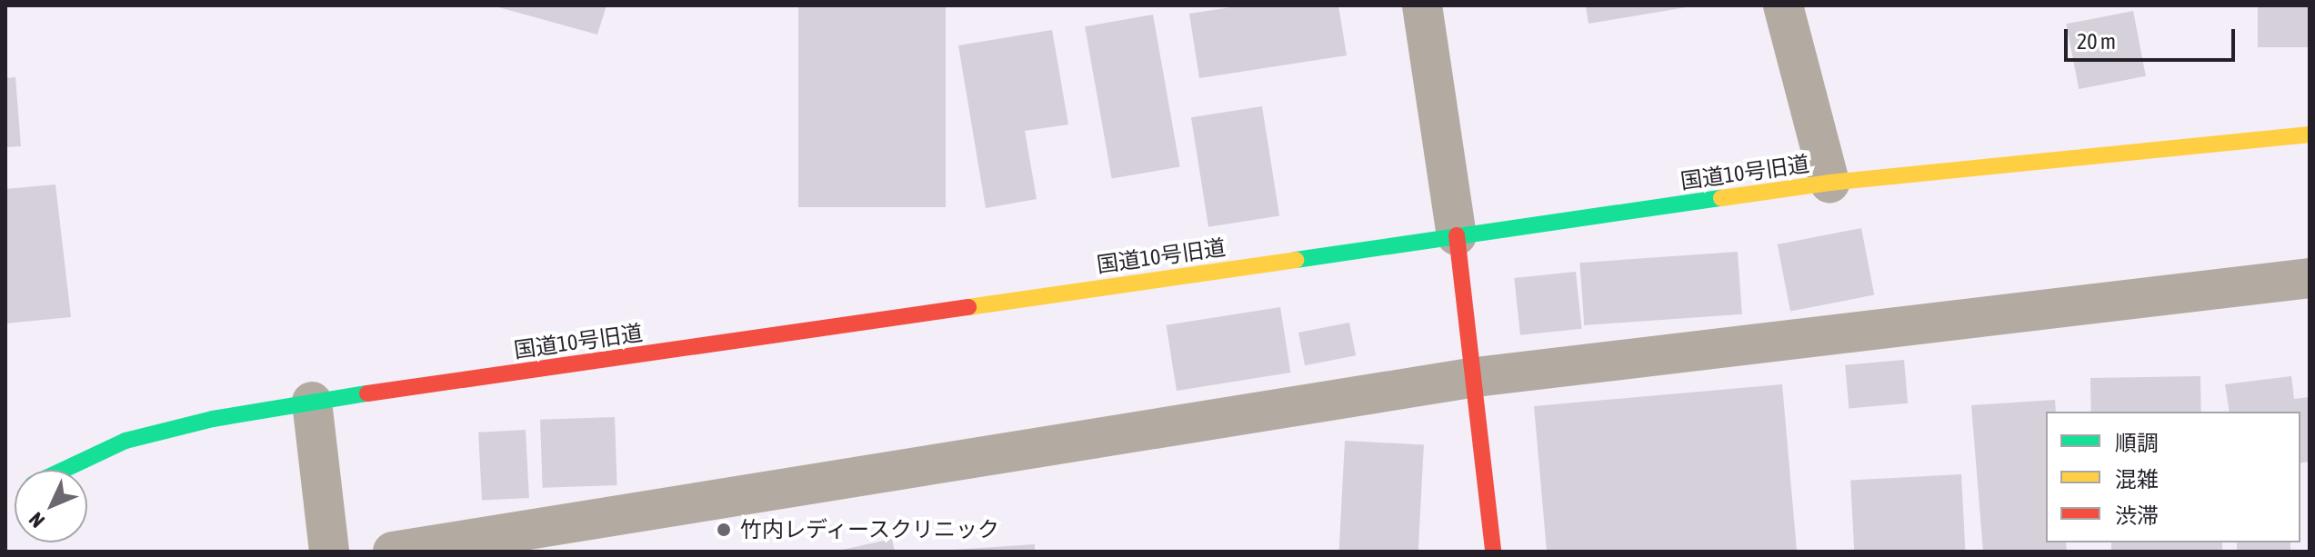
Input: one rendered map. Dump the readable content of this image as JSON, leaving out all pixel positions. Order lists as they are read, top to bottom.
{
  "streets": {
    "street": ["国道10号旧道"]
  },
  "places": ["竹内レディースクリニック"],
  "legend": ["順調", "混雑", "渋滞"],
  "scale_bar": "20 m",
  "north": "bottom left"
}
